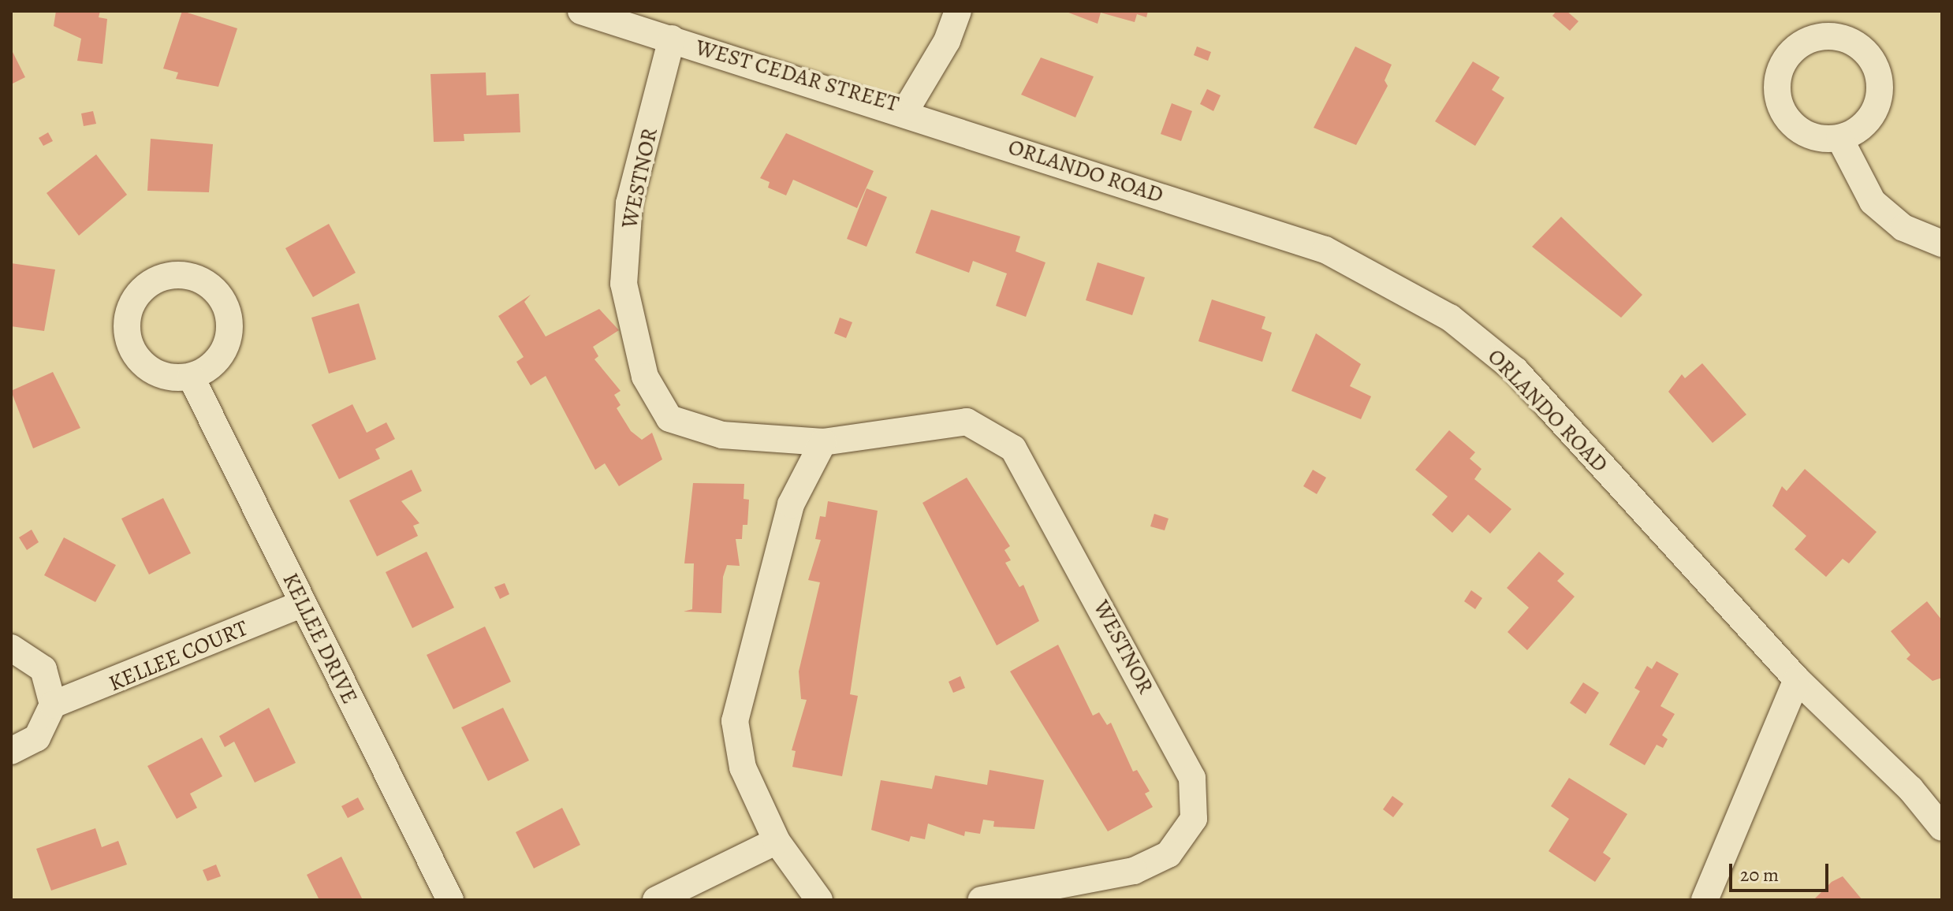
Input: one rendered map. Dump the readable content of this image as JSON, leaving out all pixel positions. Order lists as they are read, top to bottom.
{
  "streets": {
    "street": [
      "WEST CEDAR STREET",
      "ORLANDO ROAD",
      "WESTNOR",
      "KELLEE DRIVE",
      "KELLEE COURT"
    ]
  },
  "crossings": [
    ["WEST CEDAR STREET", "ORLANDO ROAD"],
    ["WEST CEDAR STREET", "WESTNOR"],
    ["KELLEE DRIVE", "KELLEE COURT"]
  ],
  "scale_bar": "20 m"
}
